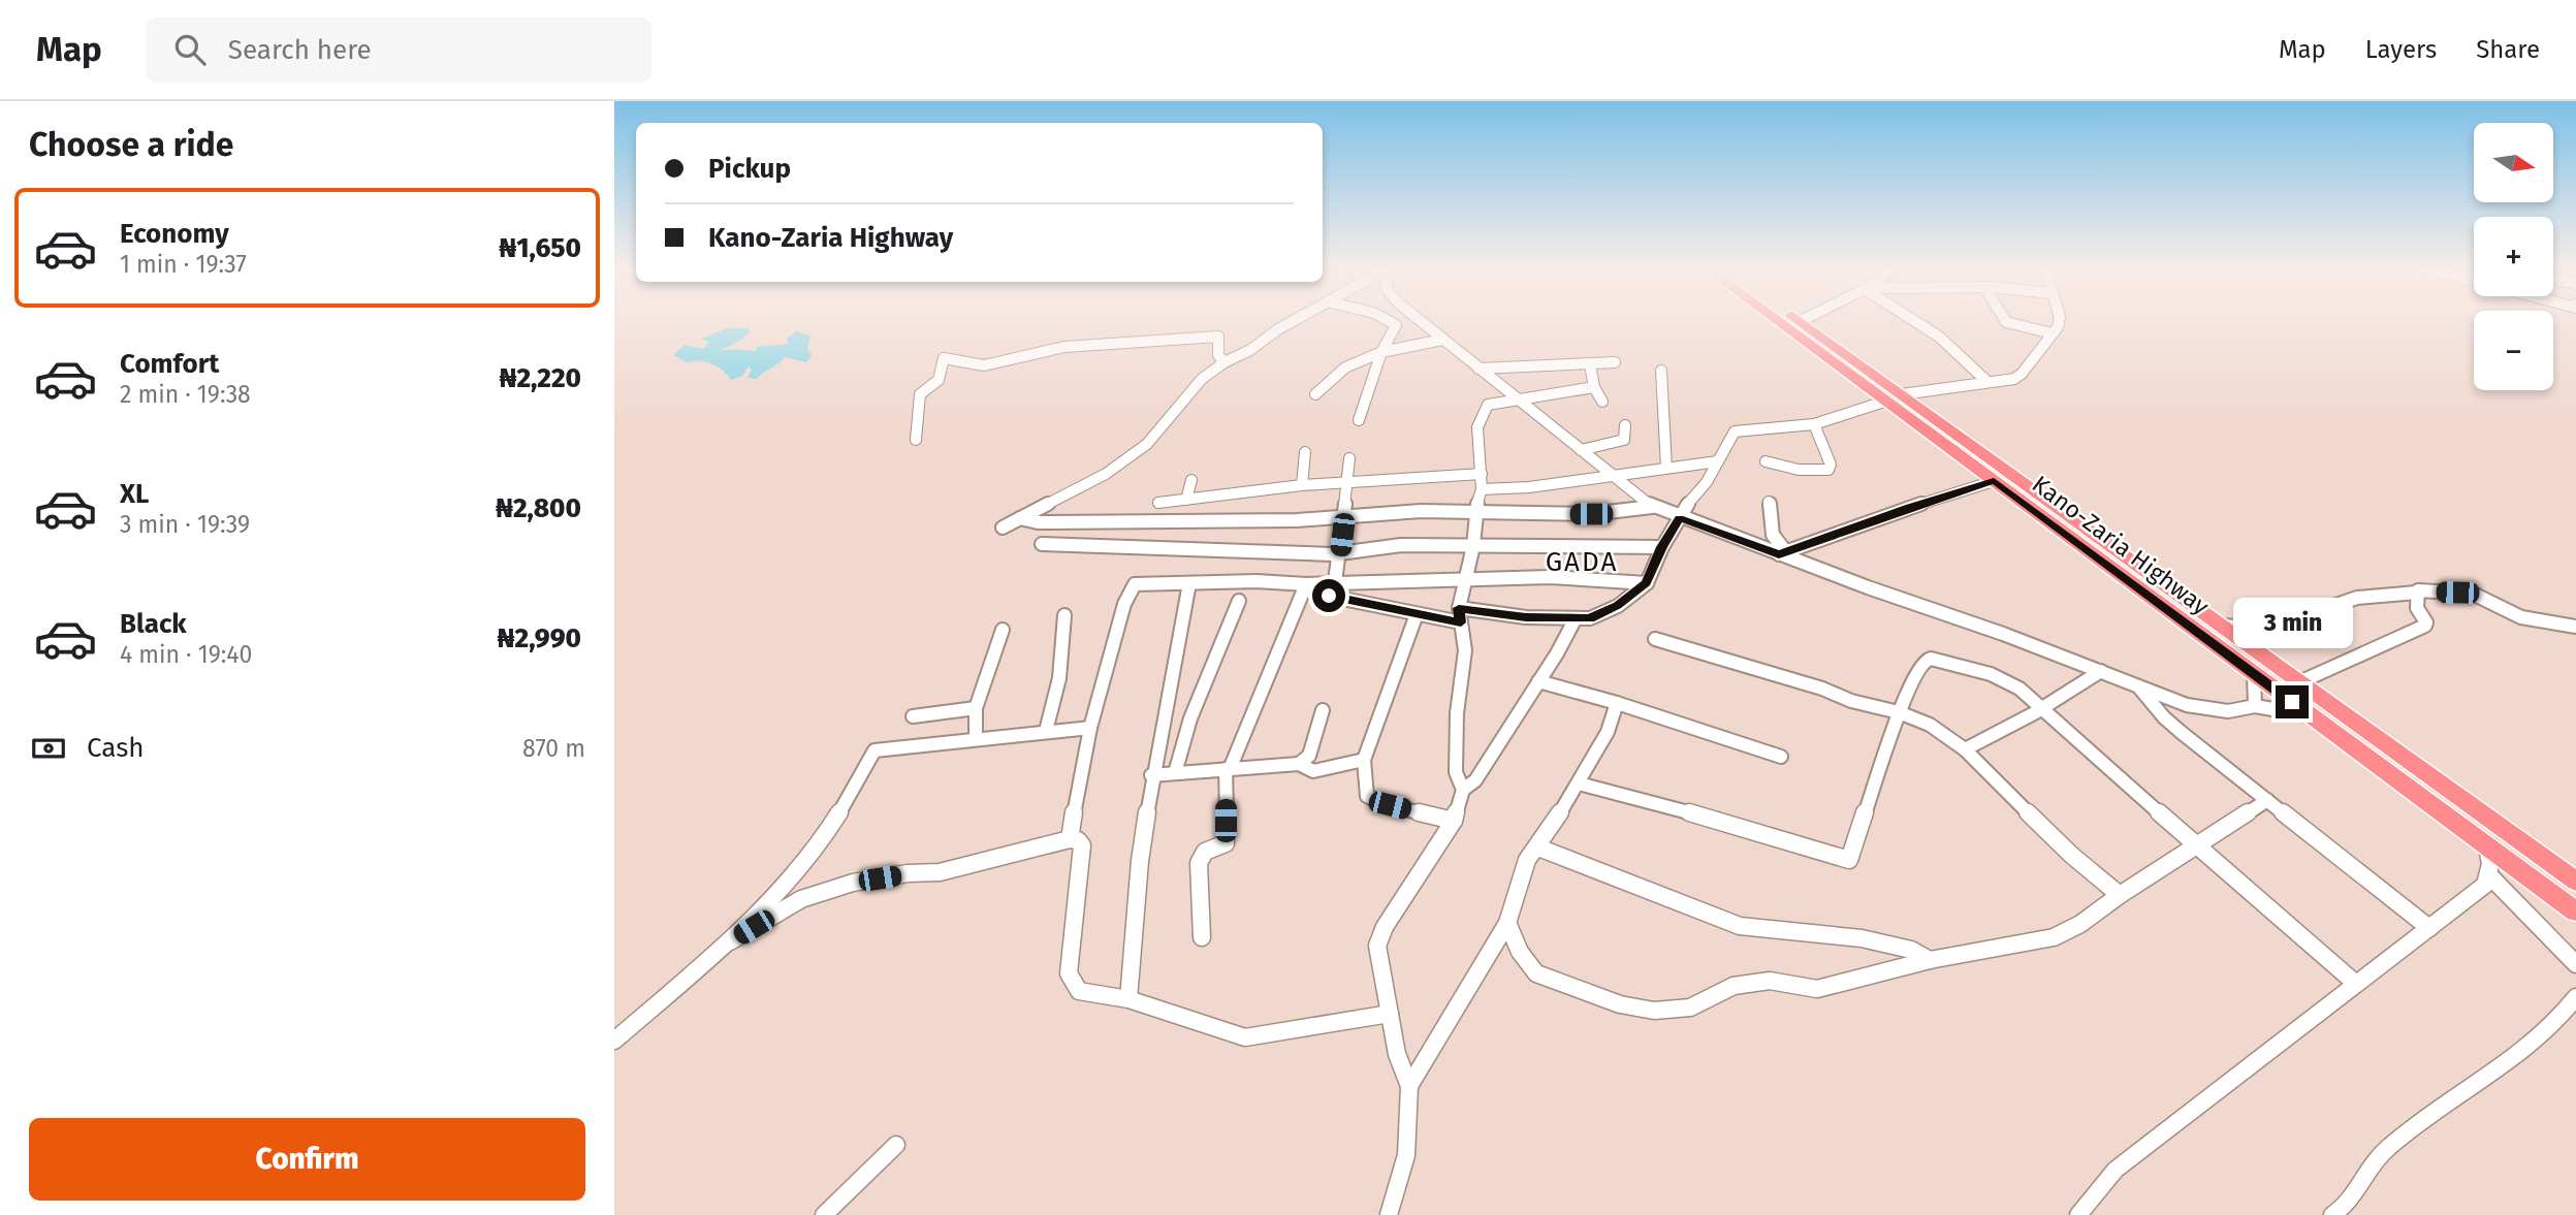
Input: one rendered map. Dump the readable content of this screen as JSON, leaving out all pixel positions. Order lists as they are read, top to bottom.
{
  "streets": {
    "highway": ["Kano-Zaria Highway"]
  },
  "districts": ["GADA"],
  "north": "right",
  "page": {
    "header": "Map",
    "search": "Search here",
    "nav": ["Map", "Layers", "Share"],
    "heading": "Choose a ride",
    "map_buttons": ["+", "−"],
    "banner": ["Pickup", "Kano-Zaria Highway"],
    "list": [
      {
        "name": "Economy",
        "note": "1 min · 19:37",
        "value": "₦1,650"
      },
      {
        "name": "Comfort",
        "note": "2 min · 19:38",
        "value": "₦2,220"
      },
      {
        "name": "XL",
        "note": "3 min · 19:39",
        "value": "₦2,800"
      },
      {
        "name": "Black",
        "note": "4 min · 19:40",
        "value": "₦2,990"
      }
    ],
    "bubble": "3 min",
    "pay": ["Cash", "870 m"],
    "buttons": "Confirm"
  }
}
